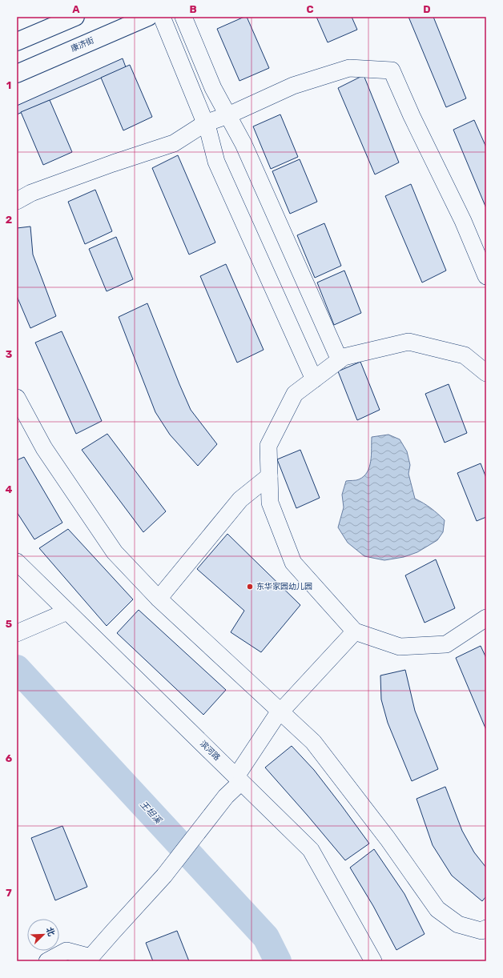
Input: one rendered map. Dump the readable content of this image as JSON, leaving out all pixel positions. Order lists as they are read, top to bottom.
{
  "streets": {
    "main road": ["康济街"],
    "street": ["滨河路"]
  },
  "water": ["王坦溪"],
  "places": ["东华家园幼儿园"],
  "north": "top right",
  "grid": {
    "columns": [
      "A",
      "B",
      "C",
      "D"
    ],
    "rows": [
      "1",
      "2",
      "3",
      "4",
      "5",
      "6",
      "7"
    ]
  }
}
